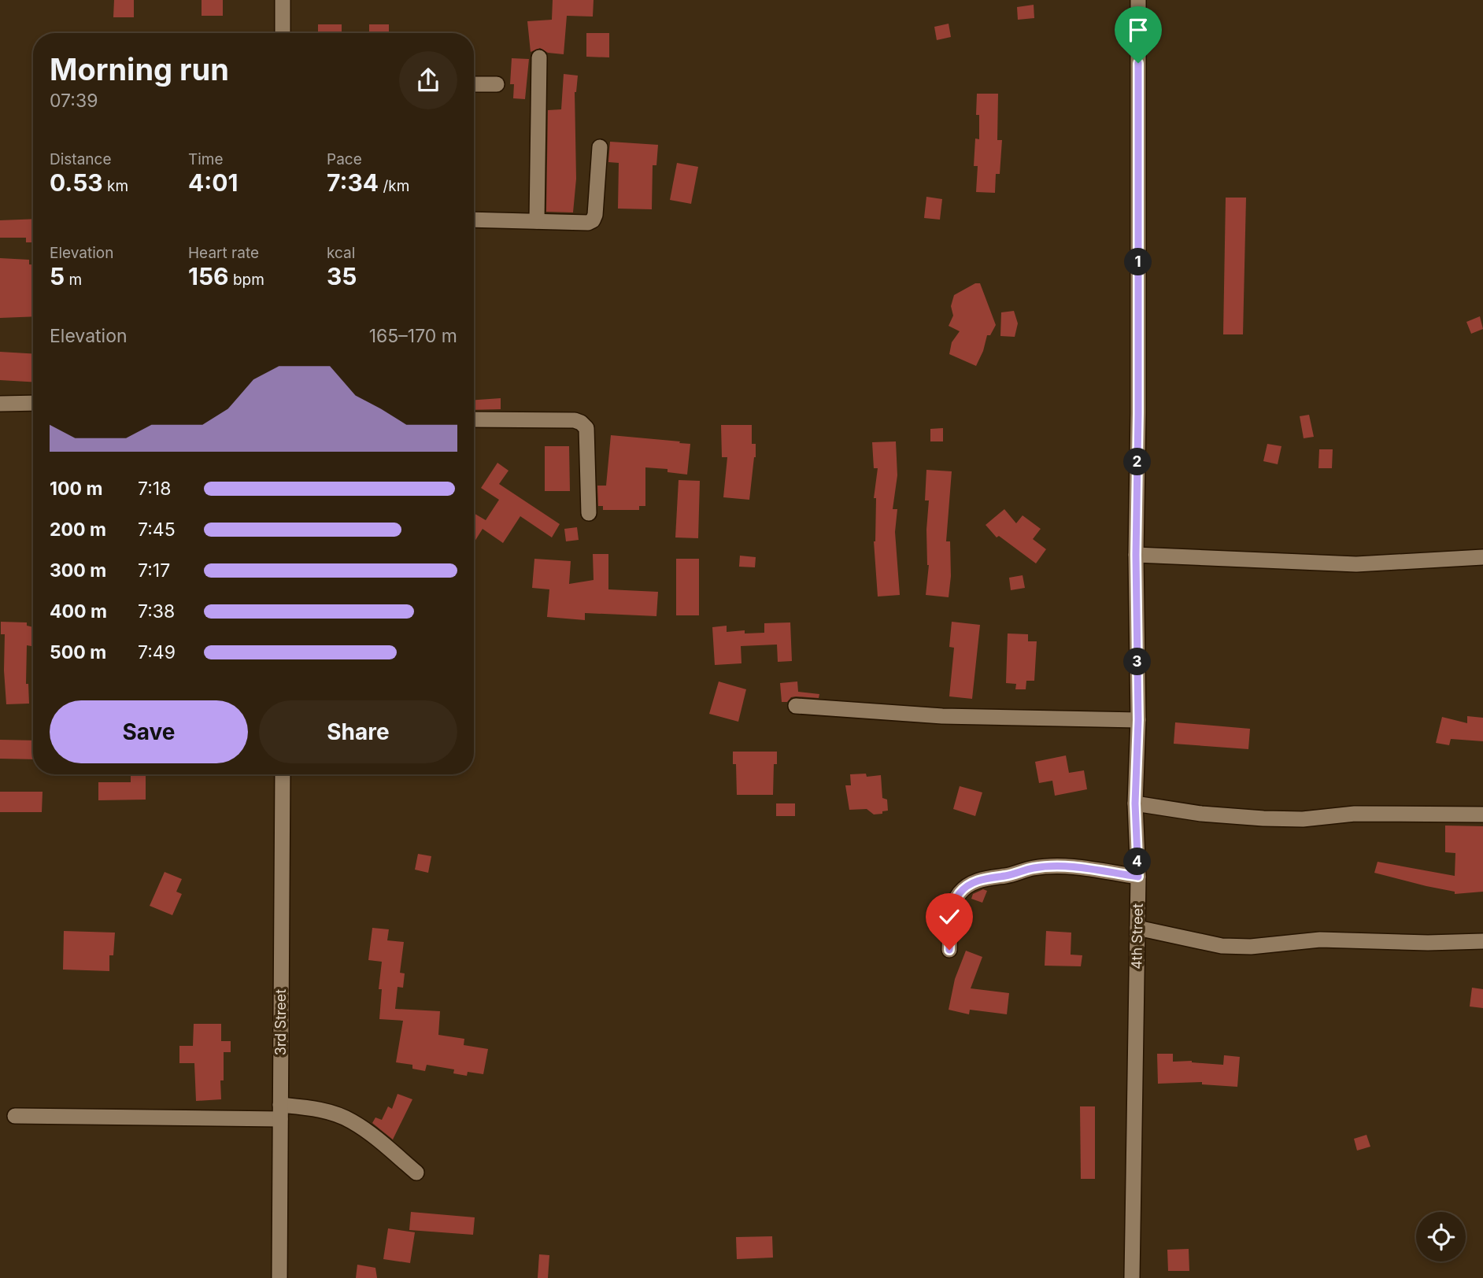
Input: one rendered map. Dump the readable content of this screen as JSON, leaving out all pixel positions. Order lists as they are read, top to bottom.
{
  "streets": {
    "street": ["4th Street", "3rd Street"]
  },
  "page": {
    "heading": ["Morning run", "07:39"],
    "stats": [
      ["Distance", "0.53 km"],
      ["Time", "4:01"],
      ["Pace", "7:34 /km"],
      ["Elevation", "5 m"],
      ["Heart rate", "156 bpm"],
      ["kcal", "35"]
    ],
    "pins": [
      "1",
      "2",
      "3",
      "4"
    ],
    "chart": ["Elevation", "165–170 m"],
    "list": [
      {
        "name": "100 m",
        "note": "7:18"
      },
      {
        "name": "200 m",
        "note": "7:45"
      },
      {
        "name": "300 m",
        "note": "7:17"
      },
      {
        "name": "400 m",
        "note": "7:38"
      },
      {
        "name": "500 m",
        "note": "7:49"
      }
    ],
    "buttons": ["Save", "Share"]
  }
}
